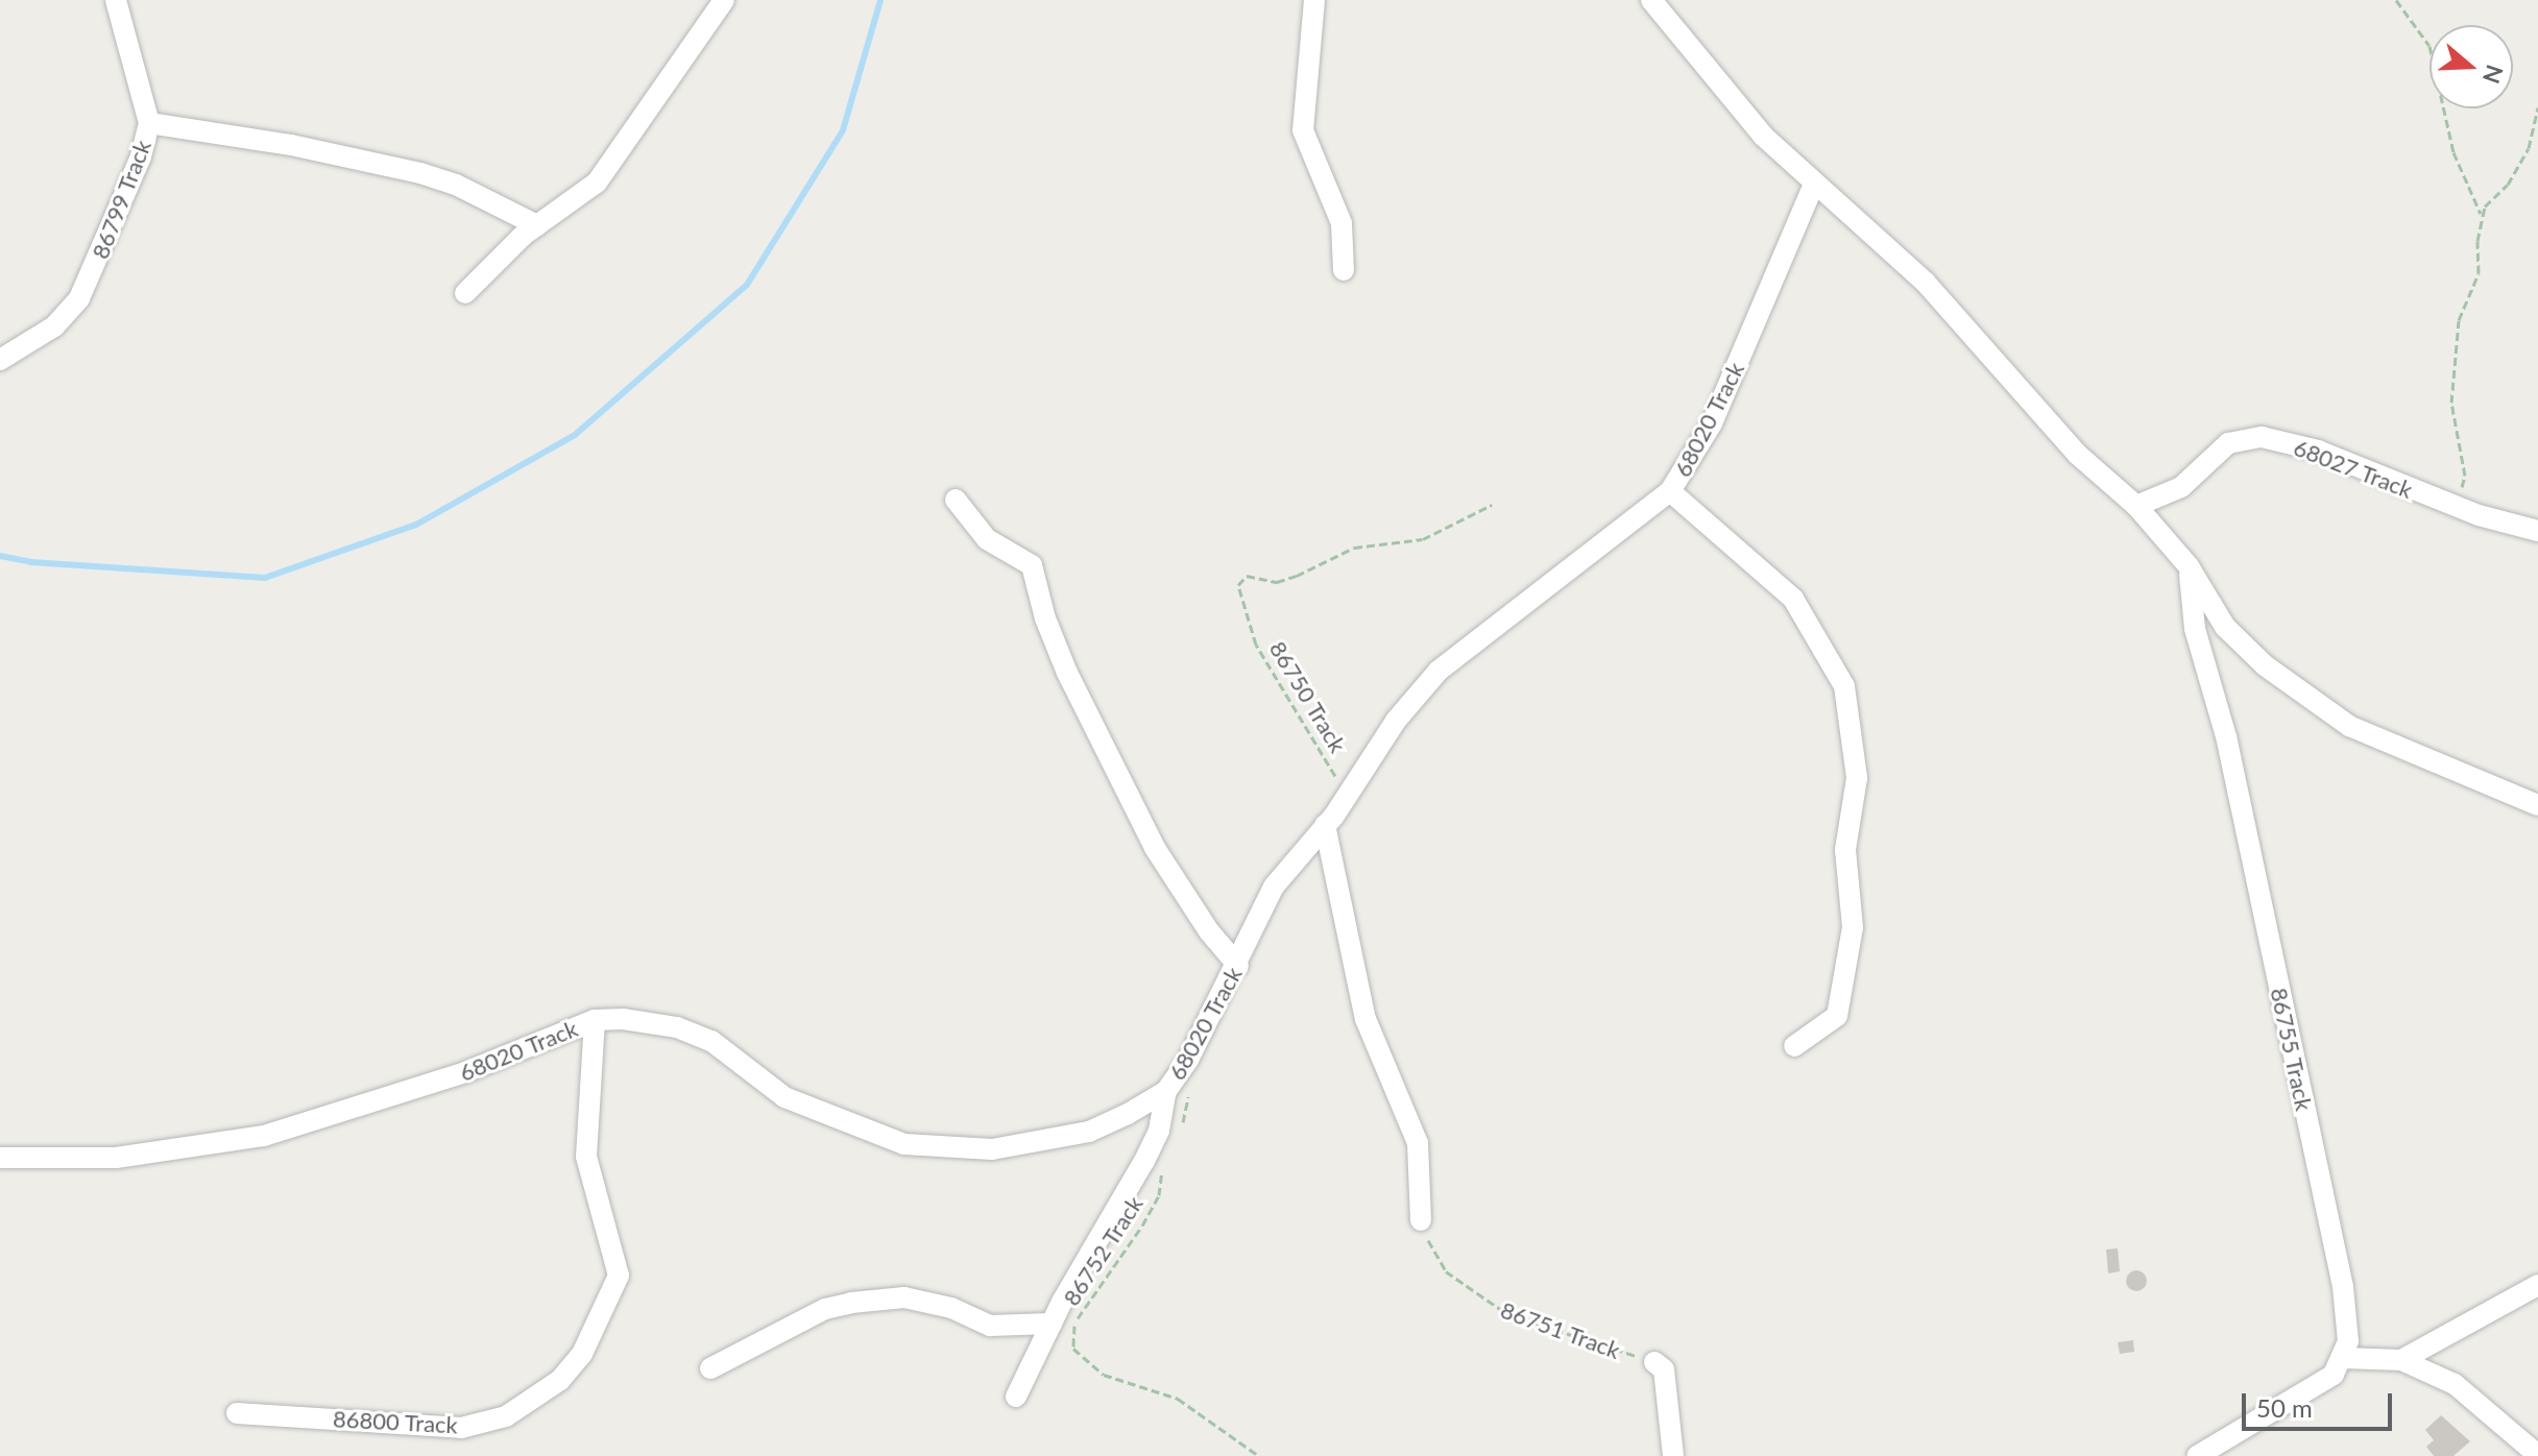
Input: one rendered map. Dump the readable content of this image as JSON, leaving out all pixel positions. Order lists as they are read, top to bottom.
{
  "streets": {
    "street": [
      "86799 Track",
      "68020 Track",
      "68027 Track",
      "86755 Track",
      "86800 Track"
    ],
    "path": ["86750 Track", "86752 Track", "86751 Track"]
  },
  "crossings": [
    ["68020 Track", "86750 Track"],
    ["68020 Track", "86800 Track"]
  ],
  "scale_bar": "50 m",
  "north": "right"
}
